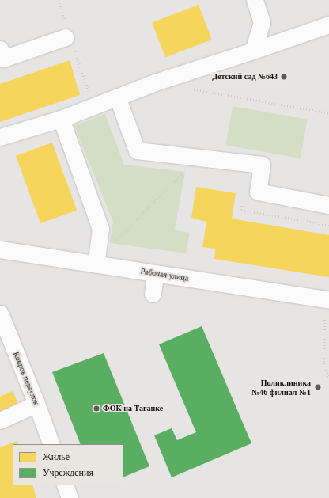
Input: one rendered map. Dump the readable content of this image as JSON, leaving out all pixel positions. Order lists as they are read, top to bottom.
{
  "streets": {
    "street": ["Рабочая улица", "Ковров переулок"]
  },
  "places": ["Детский сад №643", "Поликлиника №46 филиал №1", "ФОК на Таганке"],
  "legend": ["Жильё", "Учреждения"]
}
